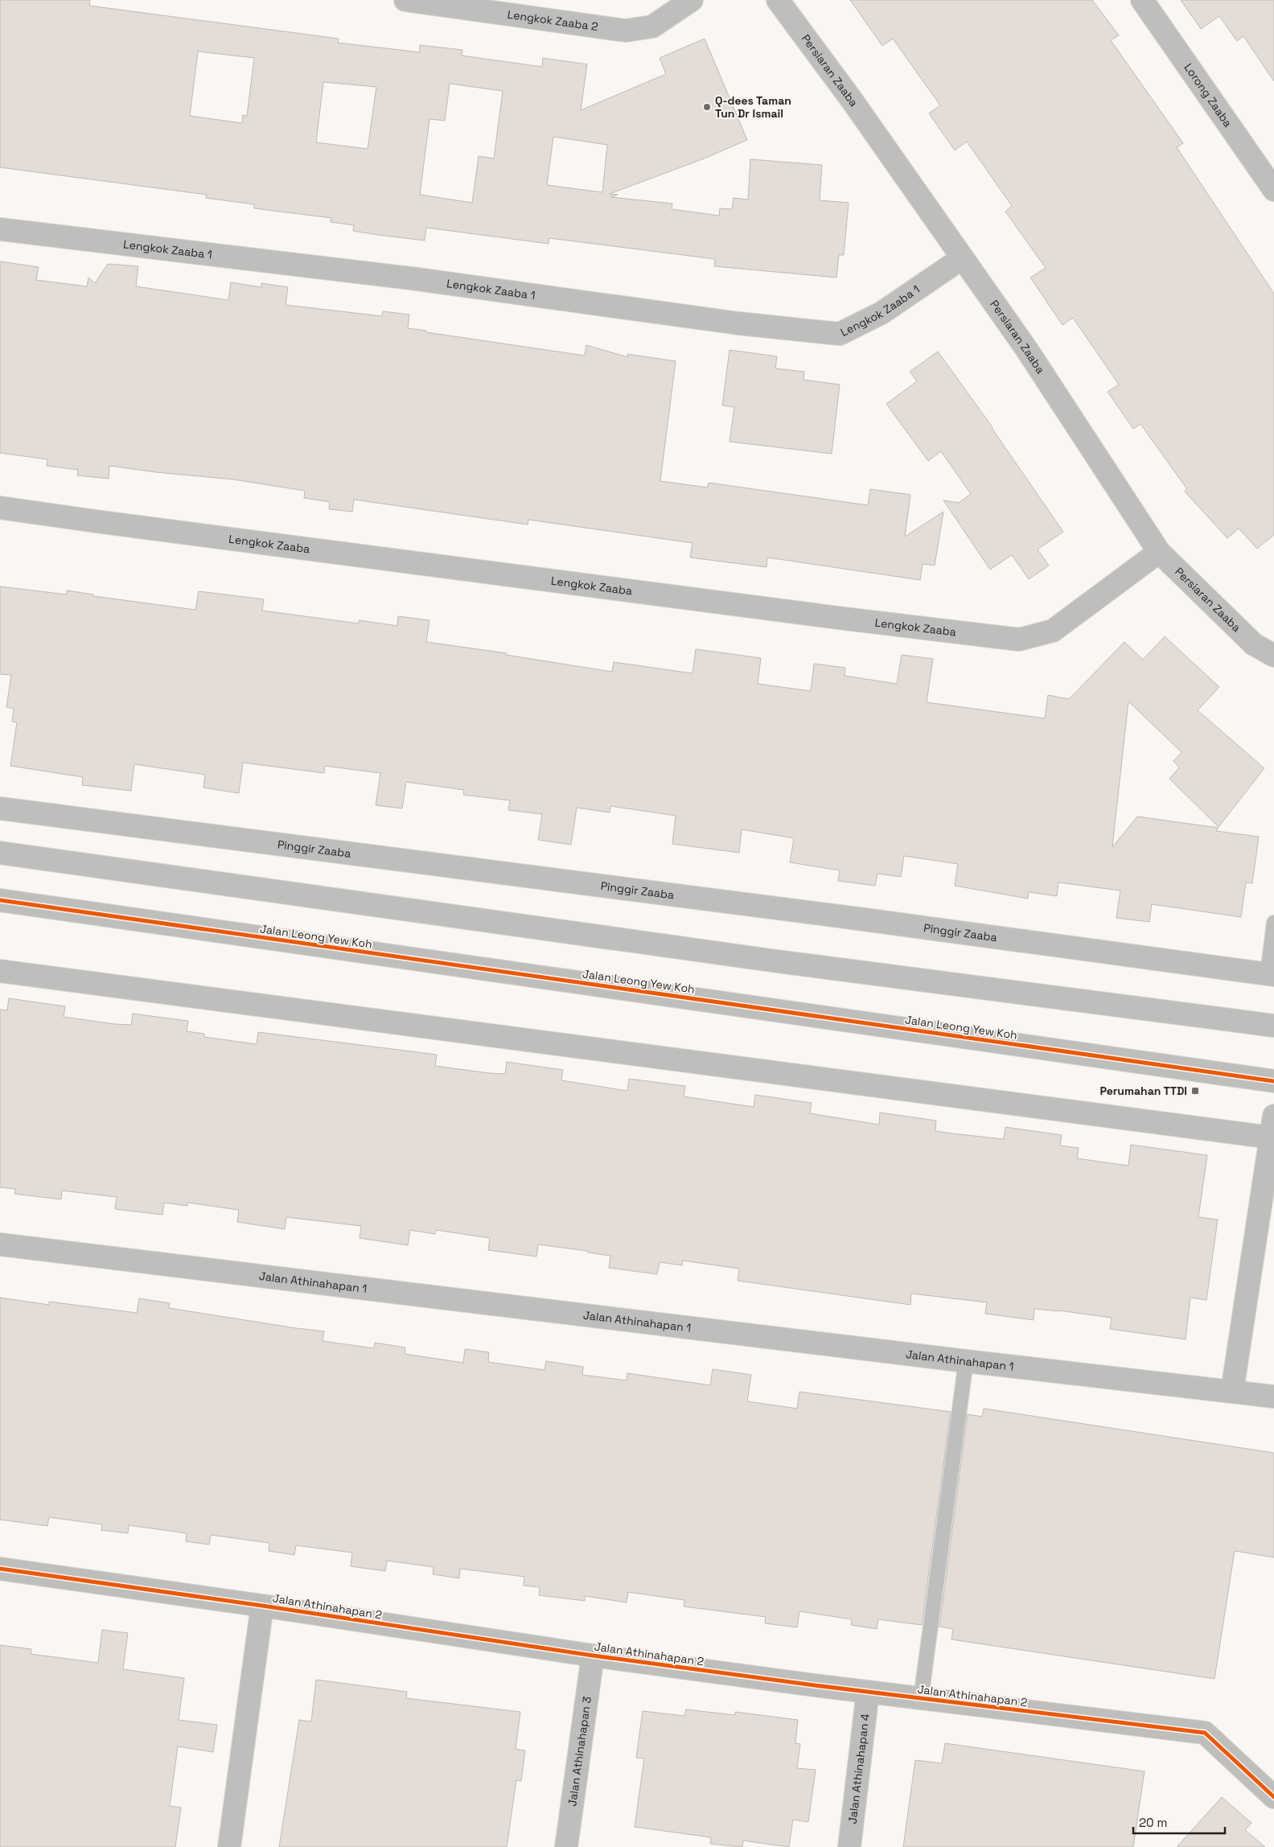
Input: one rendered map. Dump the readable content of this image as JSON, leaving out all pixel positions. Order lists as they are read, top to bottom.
{
  "streets": {
    "street": [
      "Lengkok Zaaba 2",
      "Persiaran Zaaba",
      "Lorong Zaaba",
      "Lengkok Zaaba 1",
      "Lengkok Zaaba",
      "Pinggir Zaaba",
      "Jalan Leong Yew Koh",
      "Jalan Athinahapan 1",
      "Jalan Athinahapan 2",
      "Jalan Athinahapan 3",
      "Jalan Athinahapan 4"
    ]
  },
  "crossings": [
    ["Persiaran Zaaba", "Lengkok Zaaba 1"],
    ["Persiaran Zaaba", "Lengkok Zaaba"],
    ["Jalan Athinahapan 2", "Jalan Athinahapan 3"],
    ["Jalan Athinahapan 2", "Jalan Athinahapan 4"]
  ],
  "places": {
    "other": ["Q-dees Taman Tun Dr Ismail"],
    "transit": ["Perumahan TTDI"]
  },
  "scale_bar": "20 m"
}
